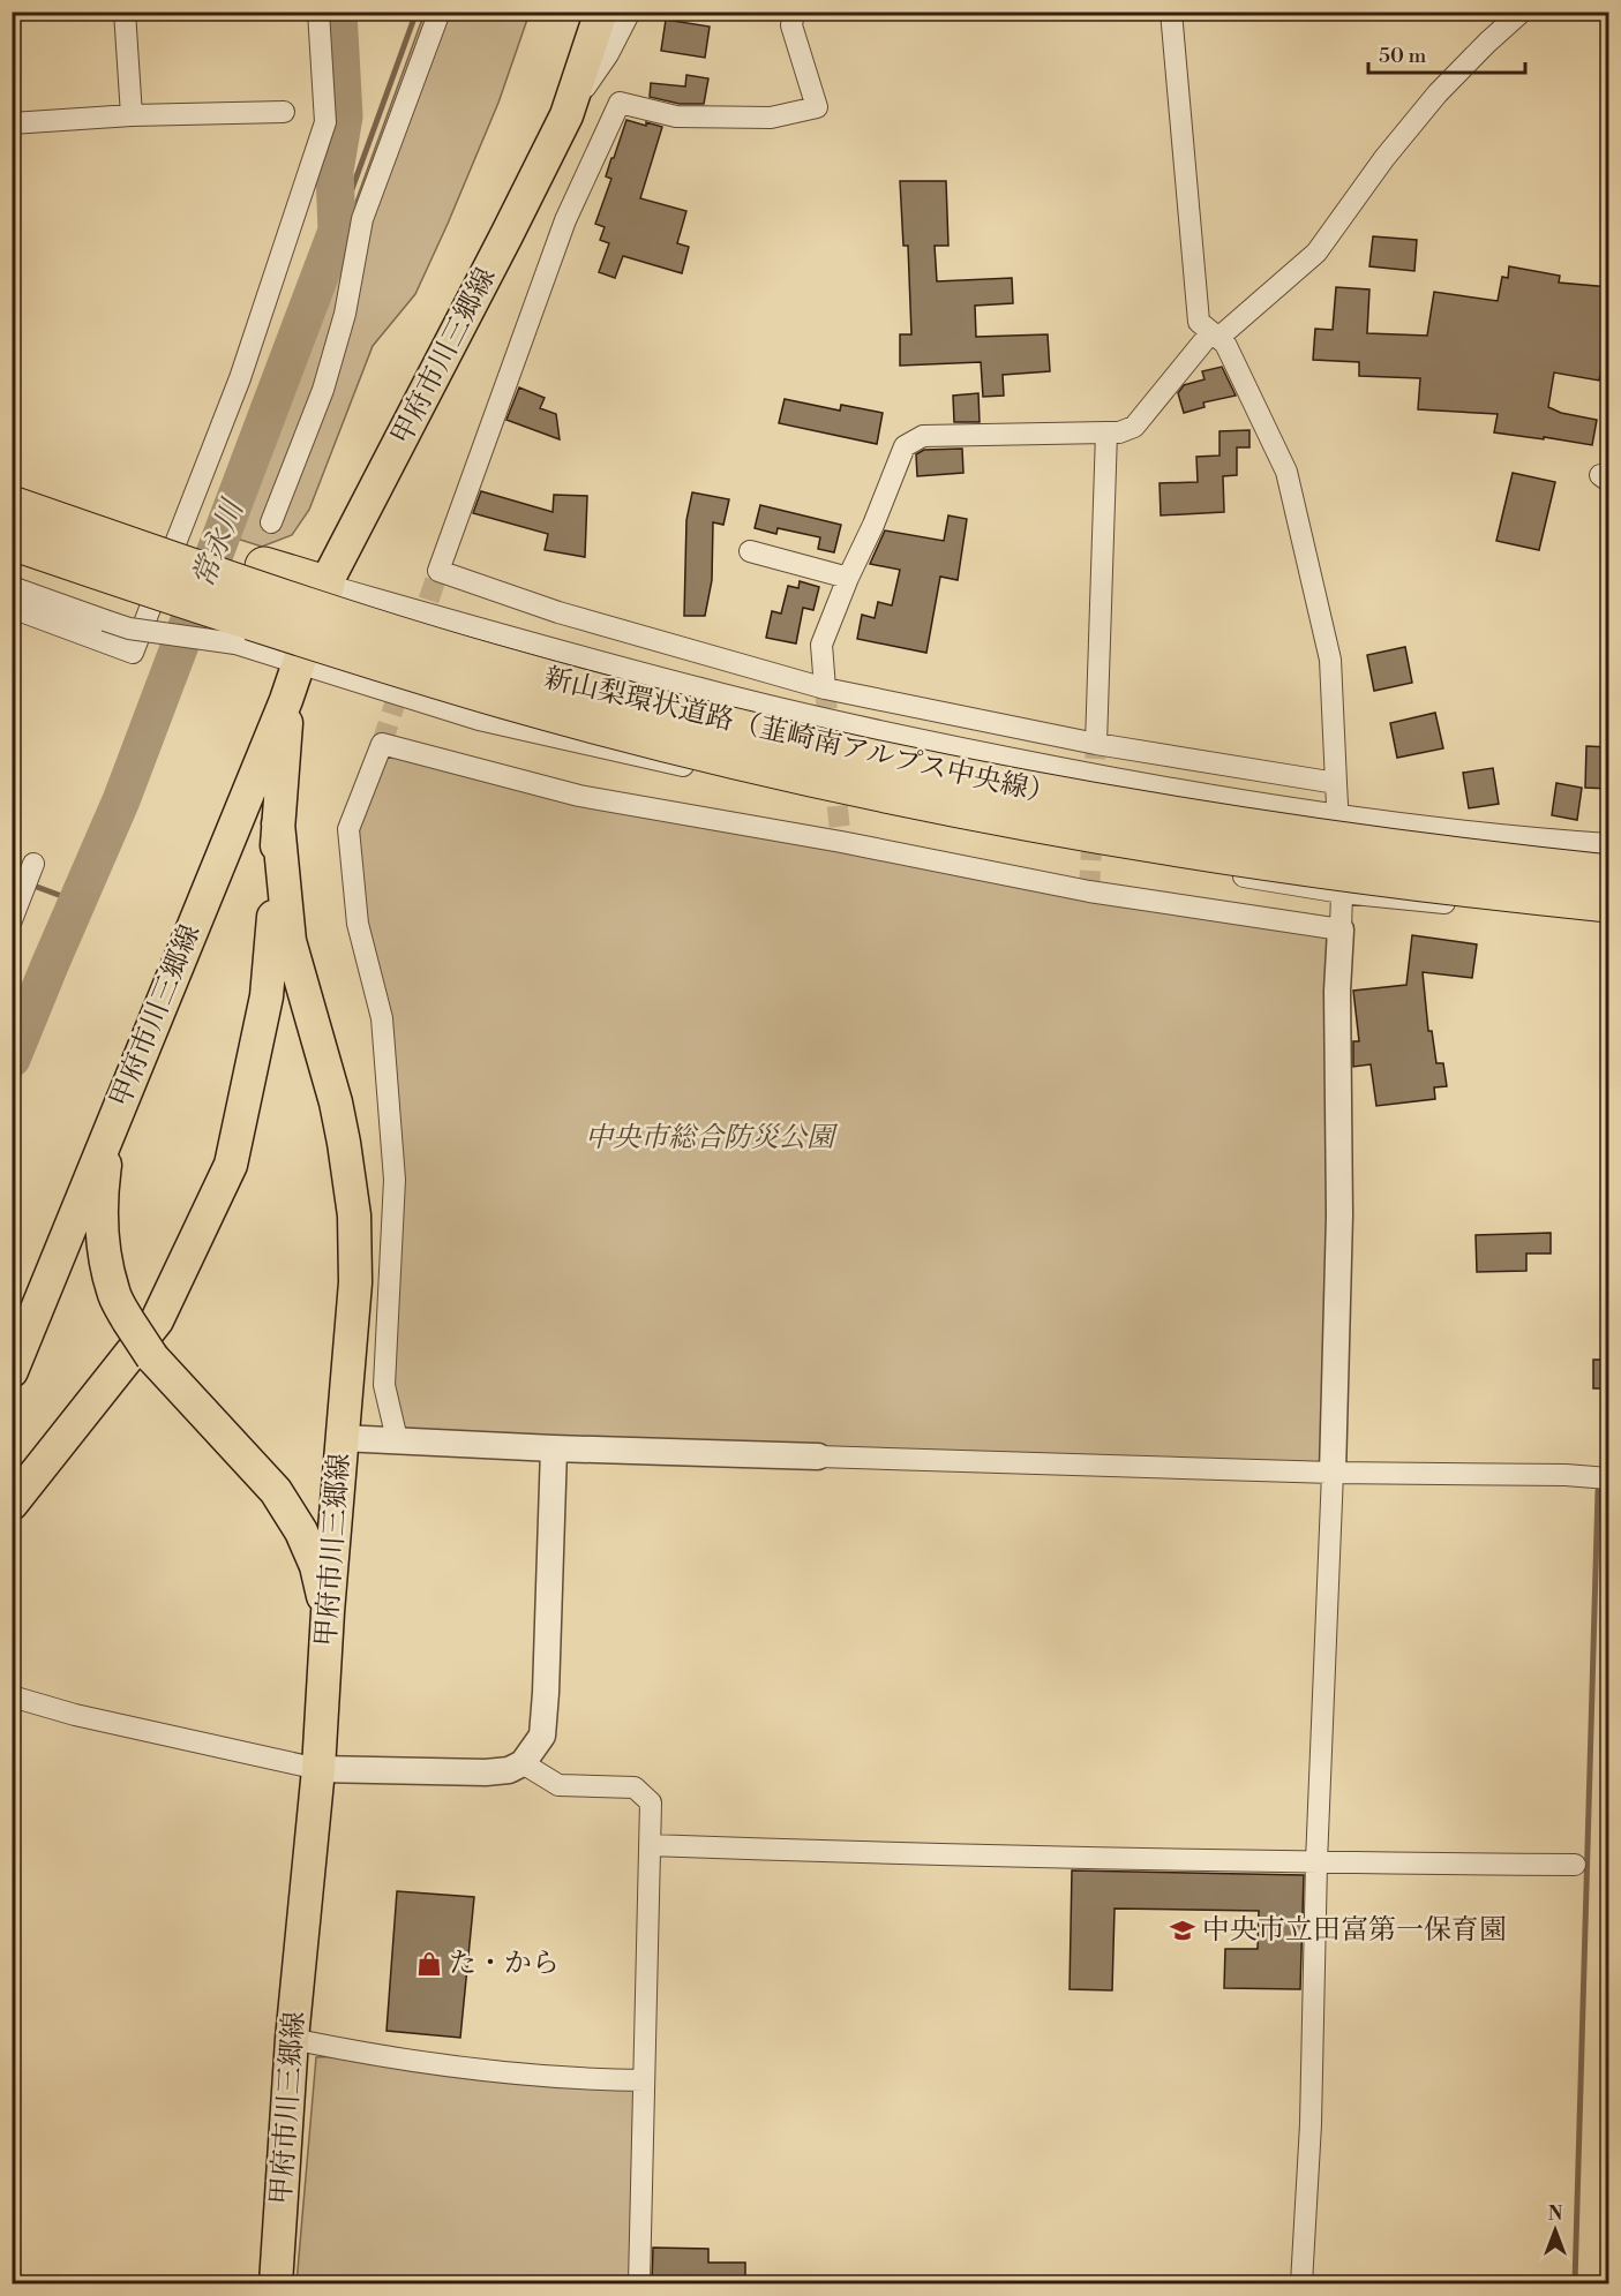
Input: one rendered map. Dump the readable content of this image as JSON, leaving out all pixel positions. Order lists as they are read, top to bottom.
{
  "streets": {
    "highway": ["新山梨環状道路（韮崎南アルプス中央線）"],
    "main road": ["甲府市川三郷線"]
  },
  "water": ["常永川"],
  "parks": ["中央市総合防災公園"],
  "places": {
    "school or university": ["中央市立田富第一保育園"],
    "shop": ["た・から"]
  },
  "scale_bar": "50 m",
  "north": "top"
}
